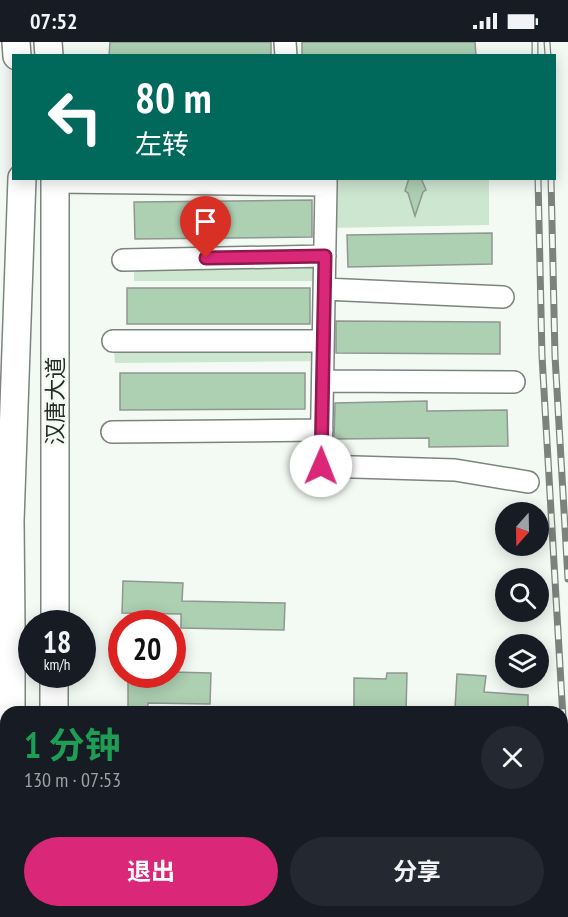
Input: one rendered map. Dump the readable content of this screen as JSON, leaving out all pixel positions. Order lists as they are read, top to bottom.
{
  "streets": {
    "main road": ["汉唐大道"]
  },
  "north": "bottom",
  "page": {
    "status": "07:52",
    "turn": ["80 m", "左转"],
    "speed": "18 km/h",
    "limit": "20",
    "heading": ["1 分钟", "130 m · 07:53"],
    "buttons": ["退出", "分享"]
  }
}
